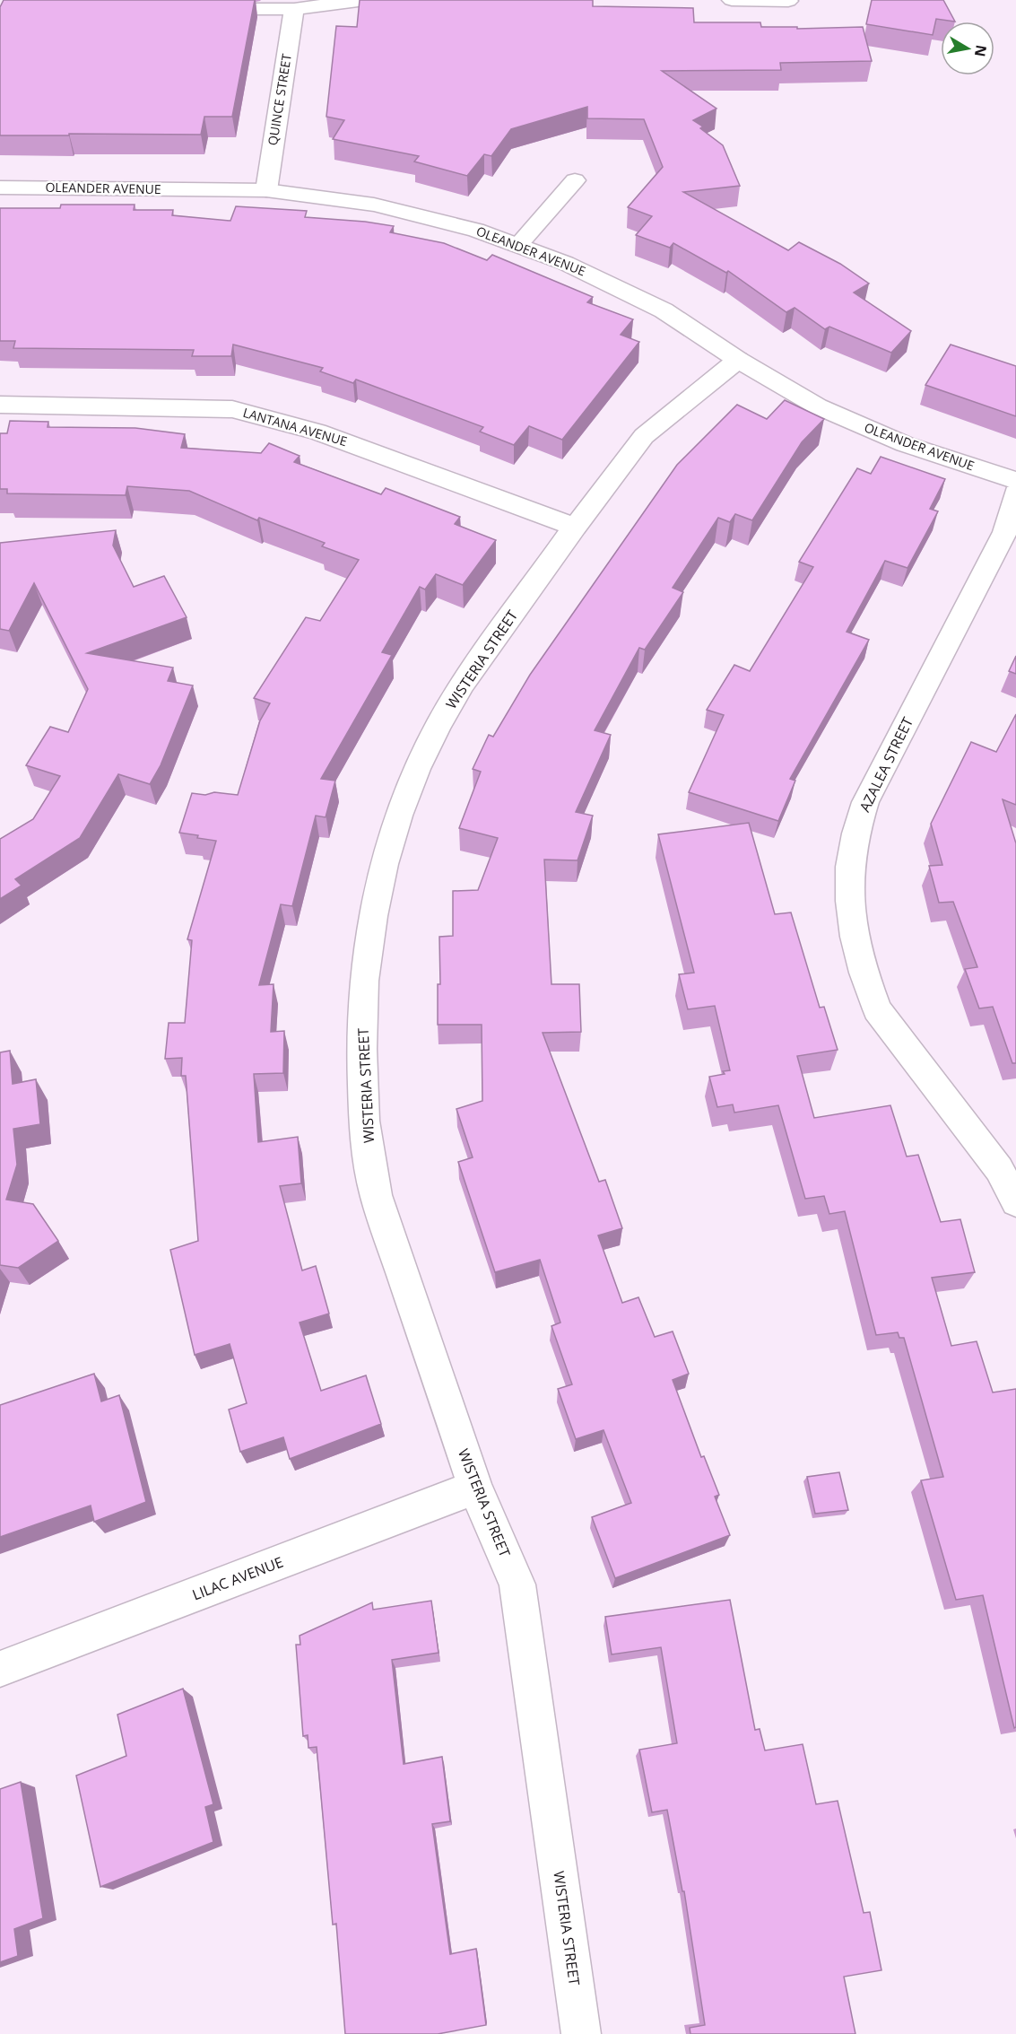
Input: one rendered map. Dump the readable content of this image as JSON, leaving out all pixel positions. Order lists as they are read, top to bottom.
{
  "streets": {
    "street": [
      "QUINCE STREET",
      "OLEANDER AVENUE",
      "LANTANA AVENUE",
      "WISTERIA STREET",
      "AZALEA STREET",
      "LILAC AVENUE"
    ]
  },
  "crossings": [
    ["QUINCE STREET", "OLEANDER AVENUE"],
    ["OLEANDER AVENUE", "WISTERIA STREET"],
    ["LANTANA AVENUE", "WISTERIA STREET"],
    ["WISTERIA STREET", "LILAC AVENUE"]
  ],
  "north": "right"
}
